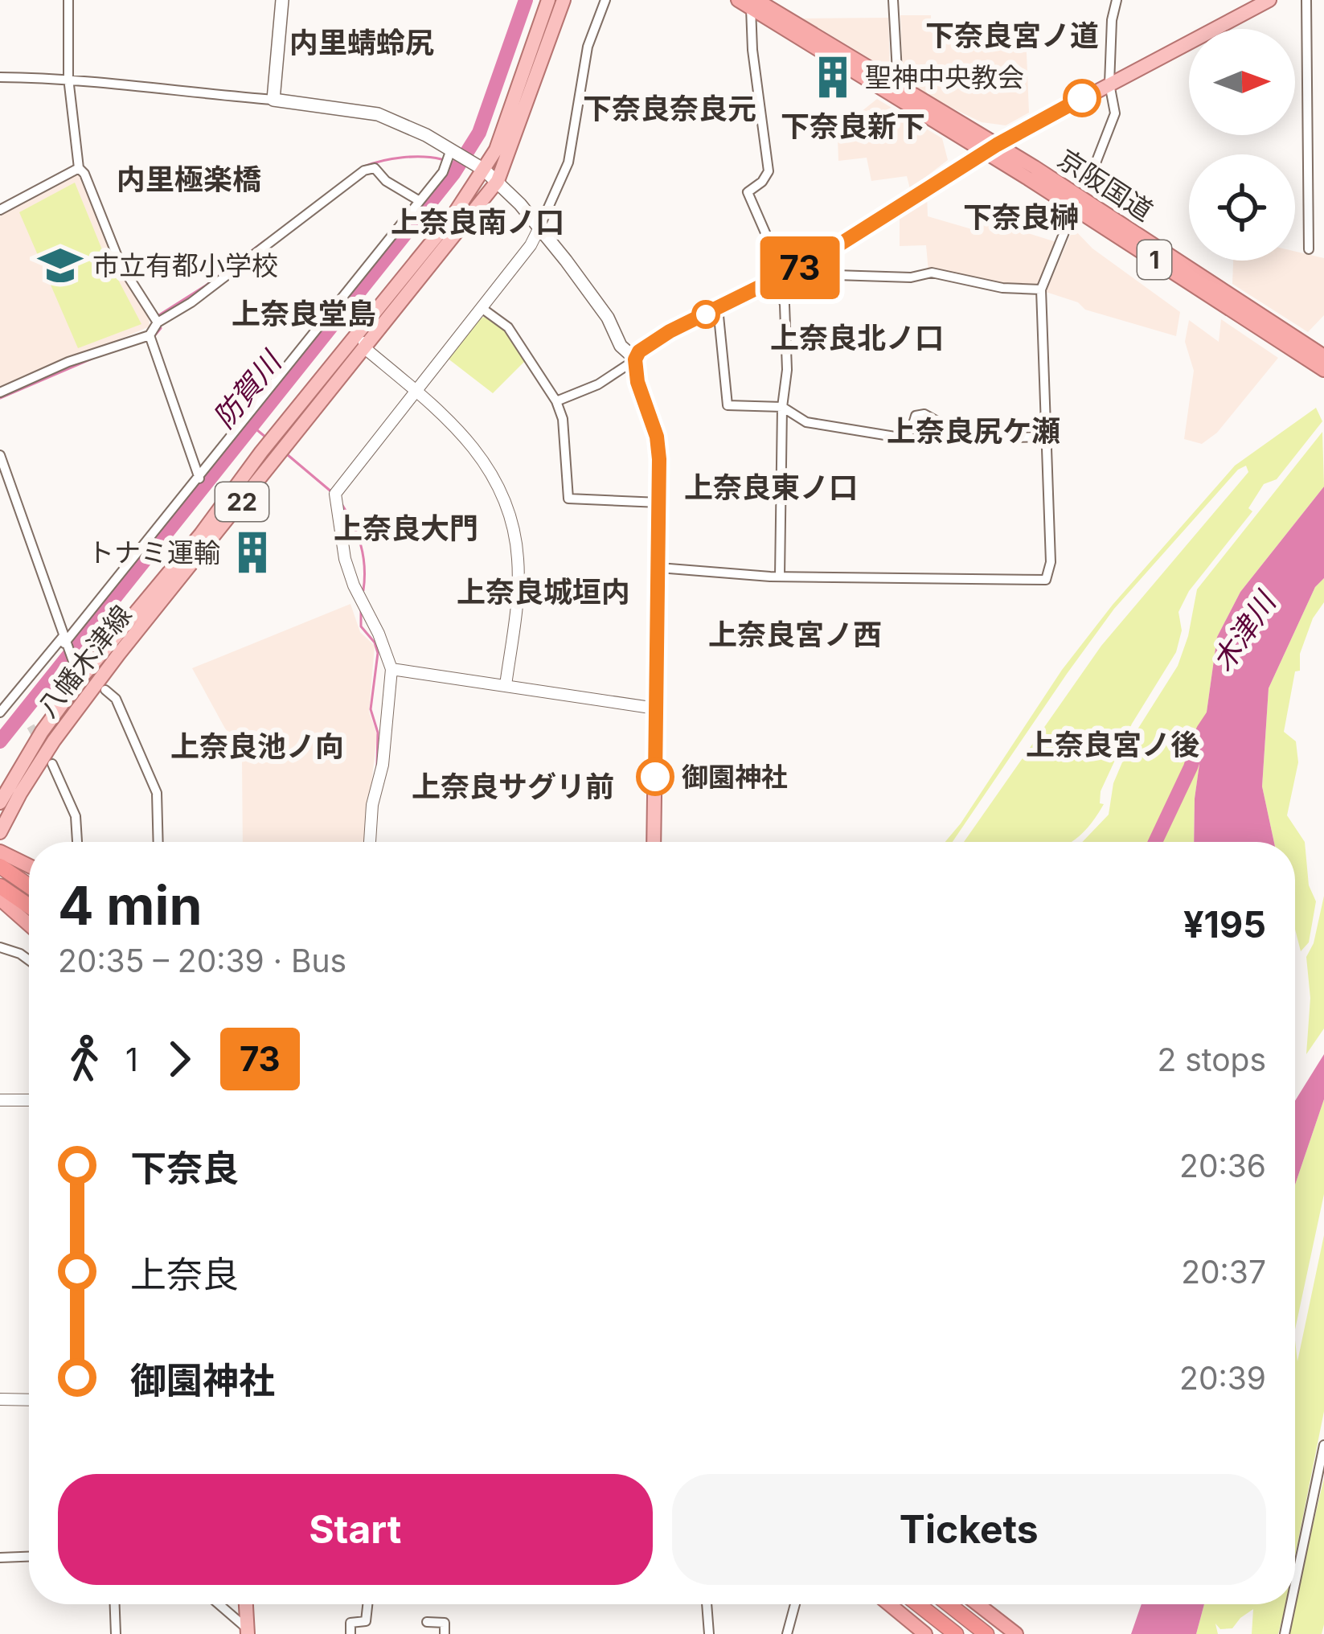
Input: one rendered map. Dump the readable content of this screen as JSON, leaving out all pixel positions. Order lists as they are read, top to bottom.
{
  "streets": {
    "highway": ["京阪国道", "1"],
    "main road": ["22", "八幡木津線"]
  },
  "districts": [
    "下奈良宮ノ道",
    "内里蜻蛉尻",
    "下奈良奈良元",
    "下奈良新下",
    "内里極楽橋",
    "下奈良榊",
    "上奈良南ノ口",
    "上奈良堂島",
    "上奈良北ノ口",
    "上奈良尻ケ瀬",
    "上奈良東ノ口",
    "上奈良大門",
    "上奈良城垣内",
    "上奈良宮ノ西",
    "上奈良宮ノ後",
    "上奈良池ノ向",
    "上奈良サグリ前"
  ],
  "water": ["防賀川", "木津川"],
  "places": {
    "building": ["聖神中央教会", "トナミ運輸"],
    "school or university": ["市立有都小学校"],
    "other": ["御園神社"]
  },
  "lines": ["bus line 73"],
  "north": "right",
  "page": {
    "on_map": "73",
    "heading": ["4 min", "20:35 – 20:39 · Bus", "¥195"],
    "legs": ["1", "73", "2 stops"],
    "list": [
      {
        "name": "下奈良",
        "value": "20:36"
      },
      {
        "name": "上奈良",
        "value": "20:37"
      },
      {
        "name": "御園神社",
        "value": "20:39"
      }
    ],
    "buttons": ["Start", "Tickets"]
  }
}
